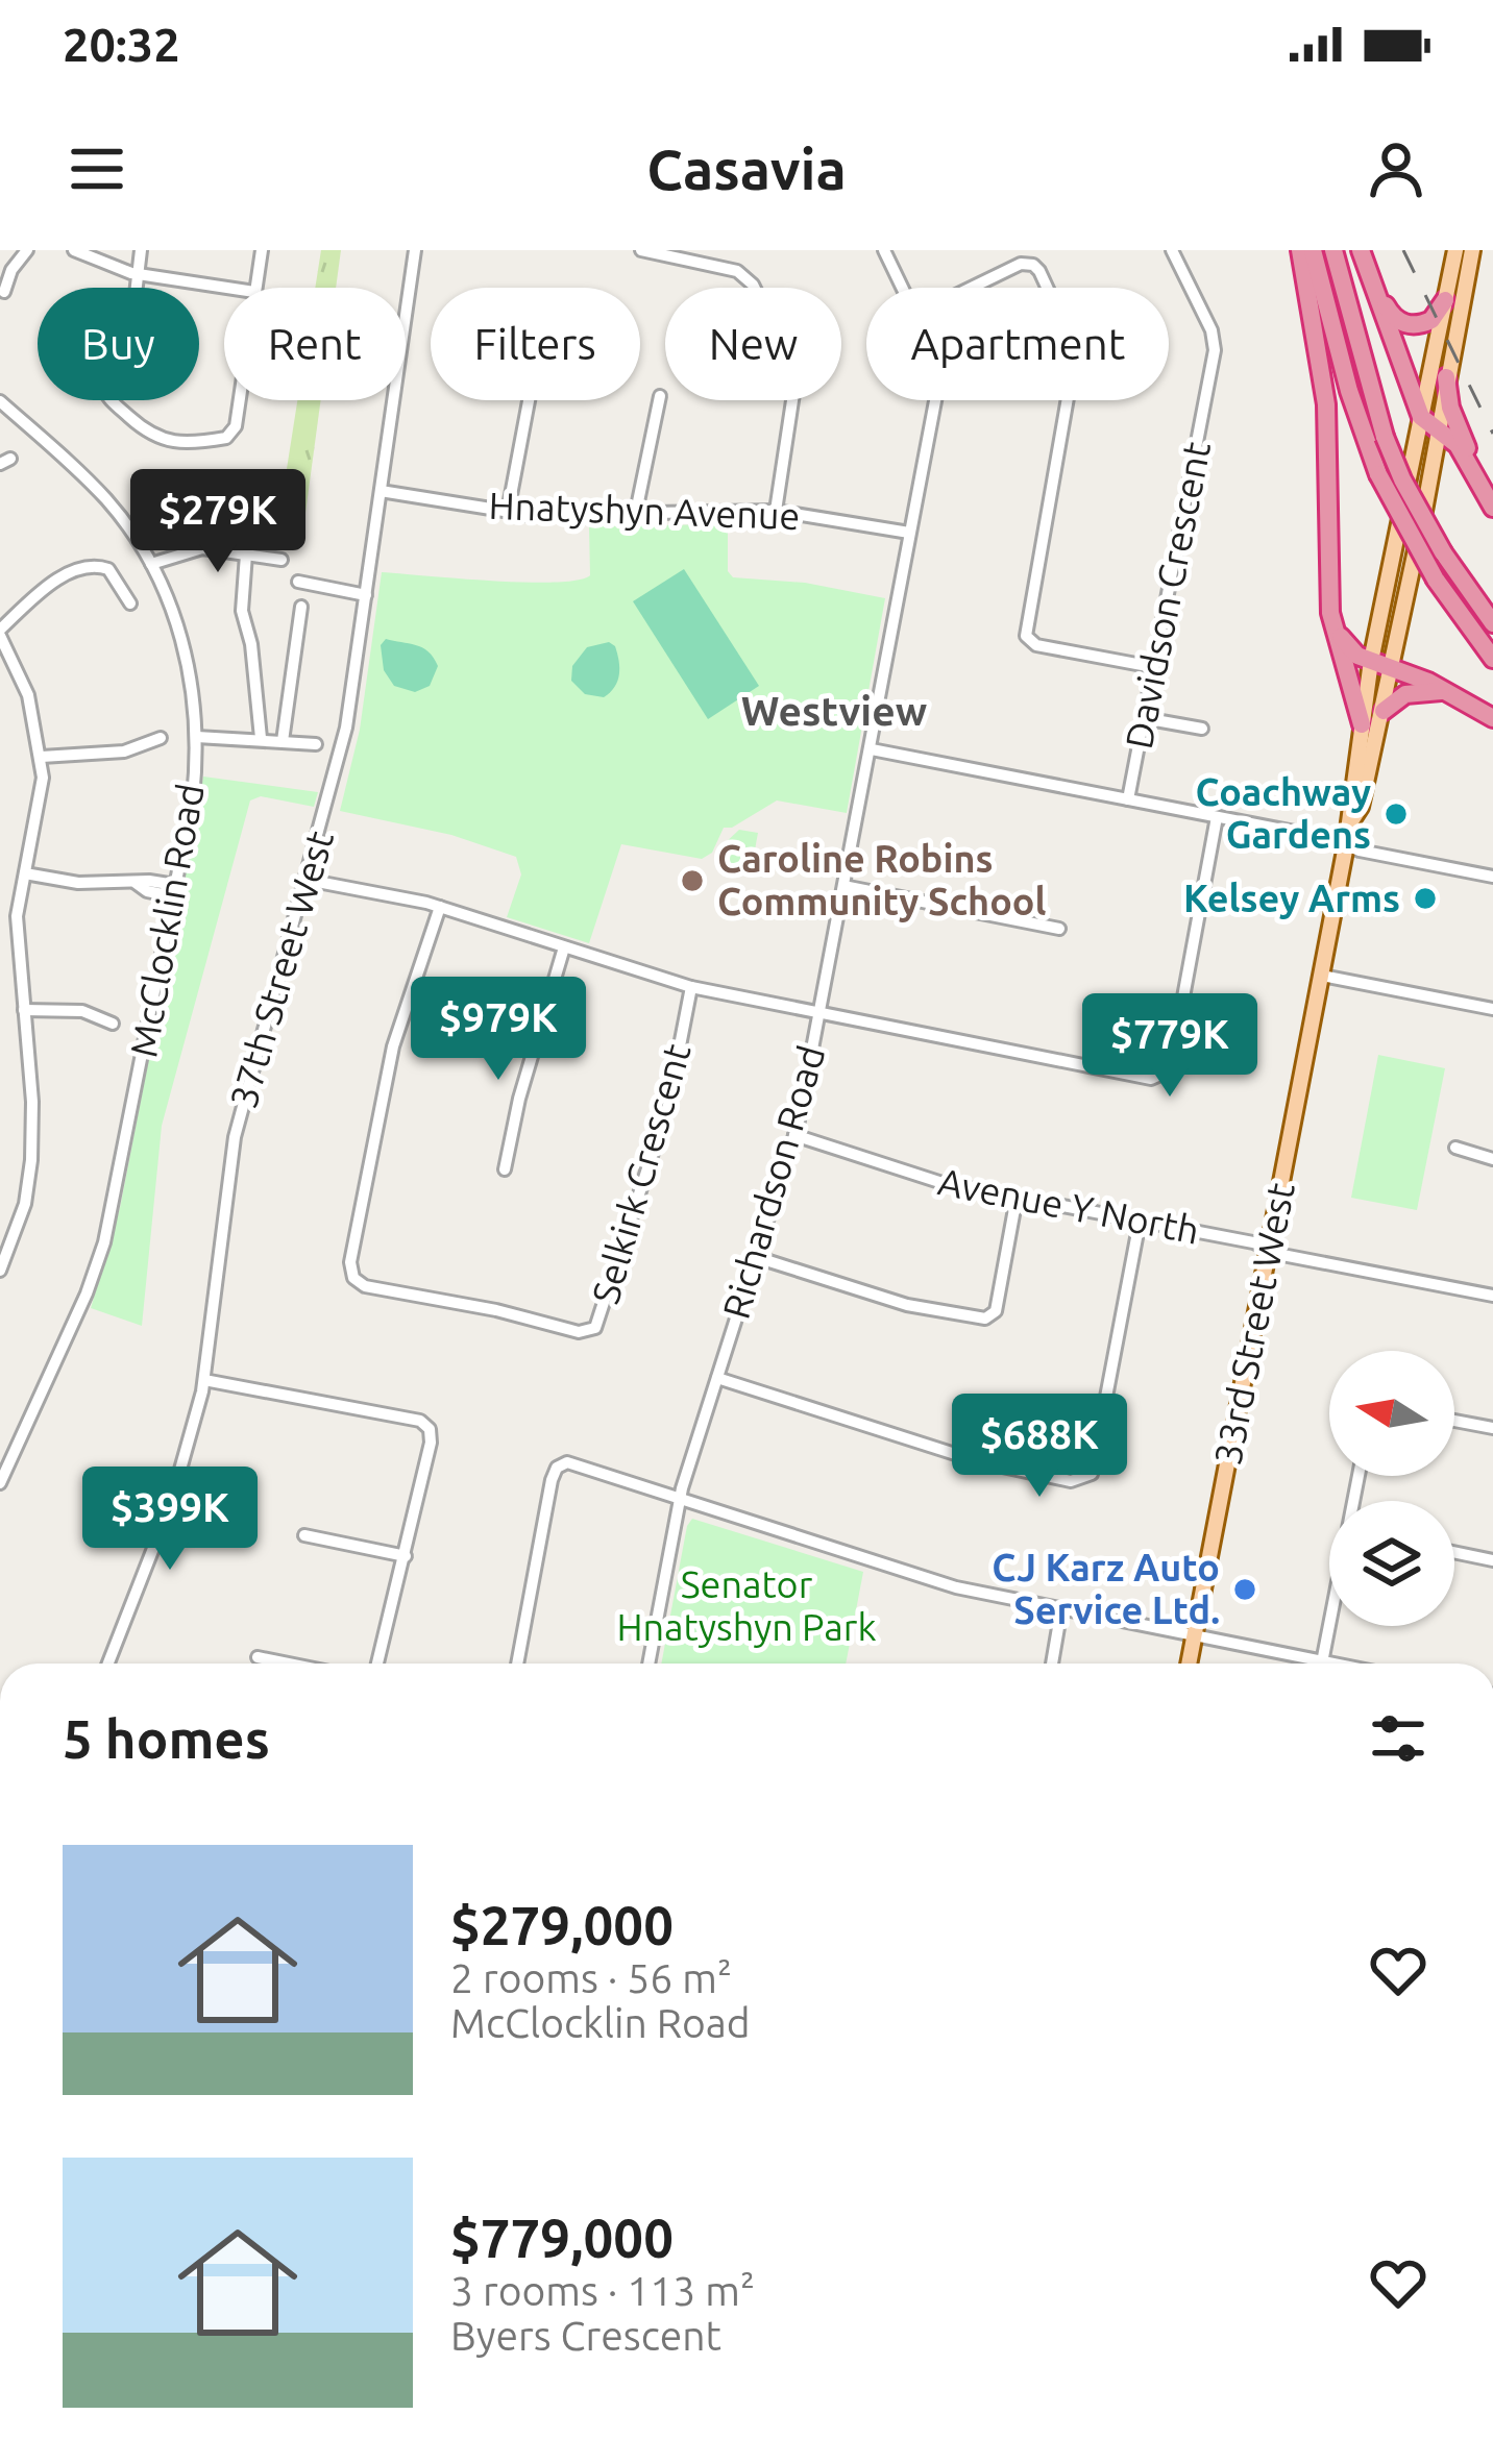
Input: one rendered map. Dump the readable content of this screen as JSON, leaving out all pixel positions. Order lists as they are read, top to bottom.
{
  "streets": {
    "main road": ["33rd Street West"],
    "street": [
      "Hnatyshyn Avenue",
      "Davidson Crescent",
      "McClocklin Road",
      "37th Street West",
      "Selkirk Crescent",
      "Richardson Road",
      "Avenue Y North"
    ]
  },
  "crossings": [
    ["Hnatyshyn Avenue", "37th Street West"],
    ["Hnatyshyn Avenue", "Richardson Road"],
    ["Richardson Road", "Avenue Y North"],
    ["Avenue Y North", "33rd Street West"]
  ],
  "districts": ["Westview"],
  "parks": ["Senator Hnatyshyn Park"],
  "places": [
    "Coachway Gardens",
    "Caroline Robins Community School",
    "Kelsey Arms",
    "CJ Karz Auto Service Ltd."
  ],
  "north": "left",
  "page": {
    "status": "20:32",
    "header": "Casavia",
    "chip": [
      "Buy",
      "Rent",
      "Filters",
      "New",
      "Apartment"
    ],
    "price": [
      "$279K",
      "$979K",
      "$779K",
      "$688K",
      "$399K"
    ],
    "heading": "5 homes",
    "list": [
      {
        "name": "$279,000",
        "note": "2 rooms · 56 m² · McClocklin Road"
      },
      {
        "name": "$779,000",
        "note": "3 rooms · 113 m² · Byers Crescent"
      }
    ]
  }
}
